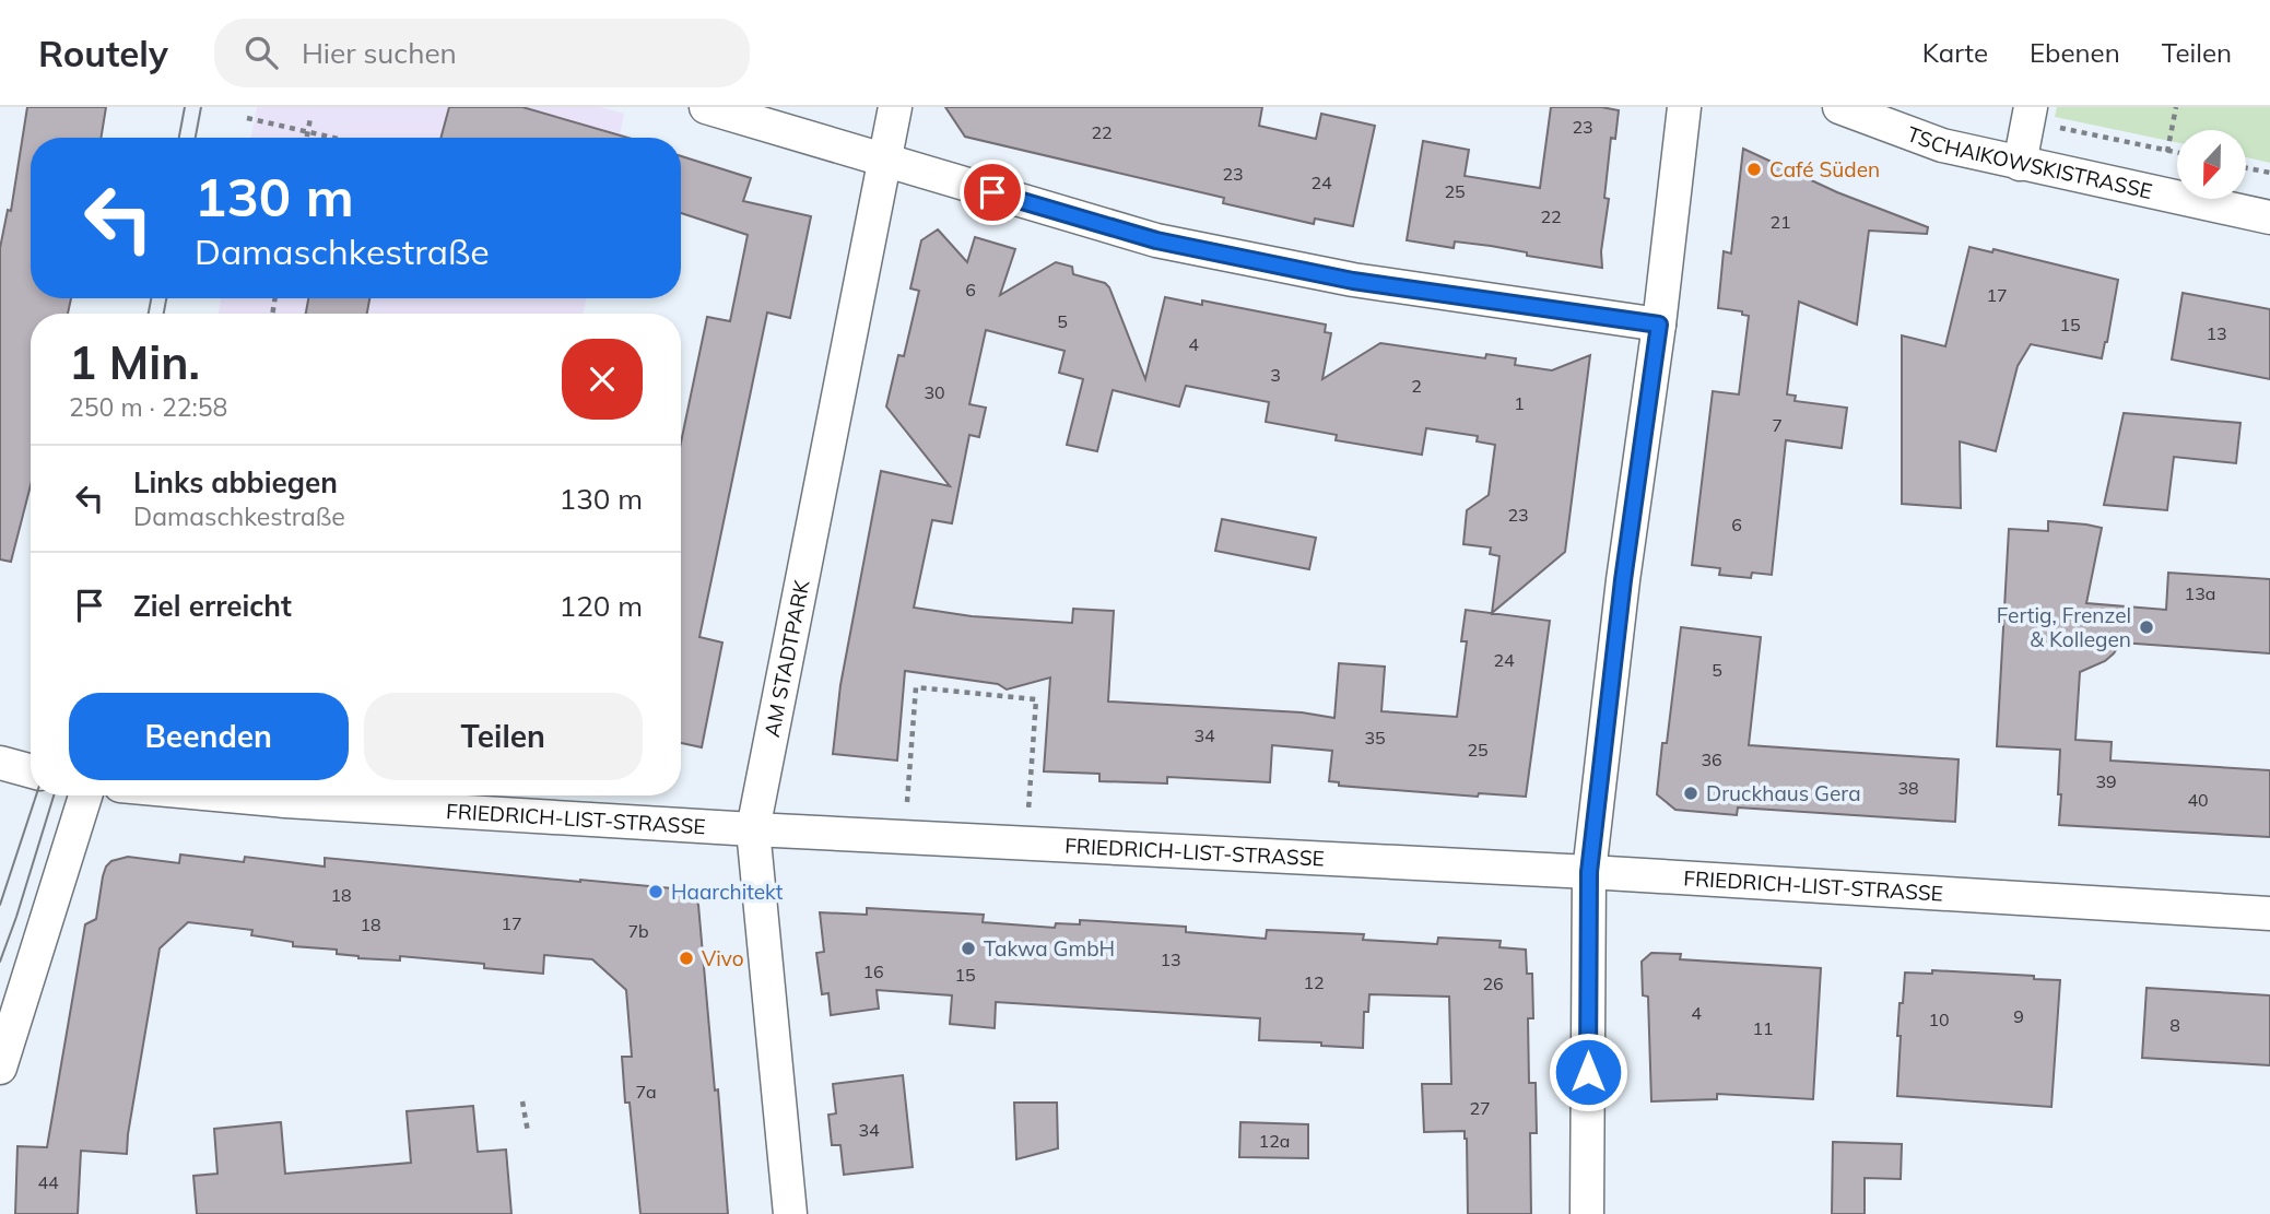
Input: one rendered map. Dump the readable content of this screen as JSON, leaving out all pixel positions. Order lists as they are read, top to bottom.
{
  "streets": {
    "street": ["TSCHAIKOWSKISTRASSE", "AM STADTPARK", "FRIEDRICH-LIST-STRASSE"]
  },
  "crossings": [
    ["AM STADTPARK", "FRIEDRICH-LIST-STRASSE"]
  ],
  "places": [
    "Café Süden",
    "Fertig, Frenzel & Kollegen",
    "Druckhaus Gera",
    "Haarchitekt",
    "Takwa GmbH",
    "Vivo"
  ],
  "house_numbers": [
    "23",
    "22",
    "23",
    "24",
    "25",
    "22",
    "21",
    "6",
    "17",
    "5",
    "15",
    "13",
    "4",
    "3",
    "2",
    "30",
    "1",
    "7",
    "23",
    "6",
    "13a",
    "24",
    "5",
    "34",
    "35",
    "25",
    "36",
    "39",
    "38",
    "40",
    "18",
    "17",
    "18",
    "7b",
    "13",
    "16",
    "15",
    "12",
    "26",
    "4",
    "9",
    "10",
    "8",
    "11",
    "7a",
    "27",
    "34",
    "12a",
    "44"
  ],
  "north": "bottom",
  "page": {
    "header": "Routely",
    "search": "Hier suchen",
    "nav": ["Karte", "Ebenen", "Teilen"],
    "turn": ["130 m", "Damaschkestraße"],
    "heading": ["1 Min.", "250 m · 22:58"],
    "list": [
      {
        "name": "Links abbiegen",
        "note": "Damaschkestraße",
        "value": "130 m"
      },
      {
        "name": "Ziel erreicht",
        "value": "120 m"
      }
    ],
    "buttons": ["Beenden", "Teilen"]
  }
}
